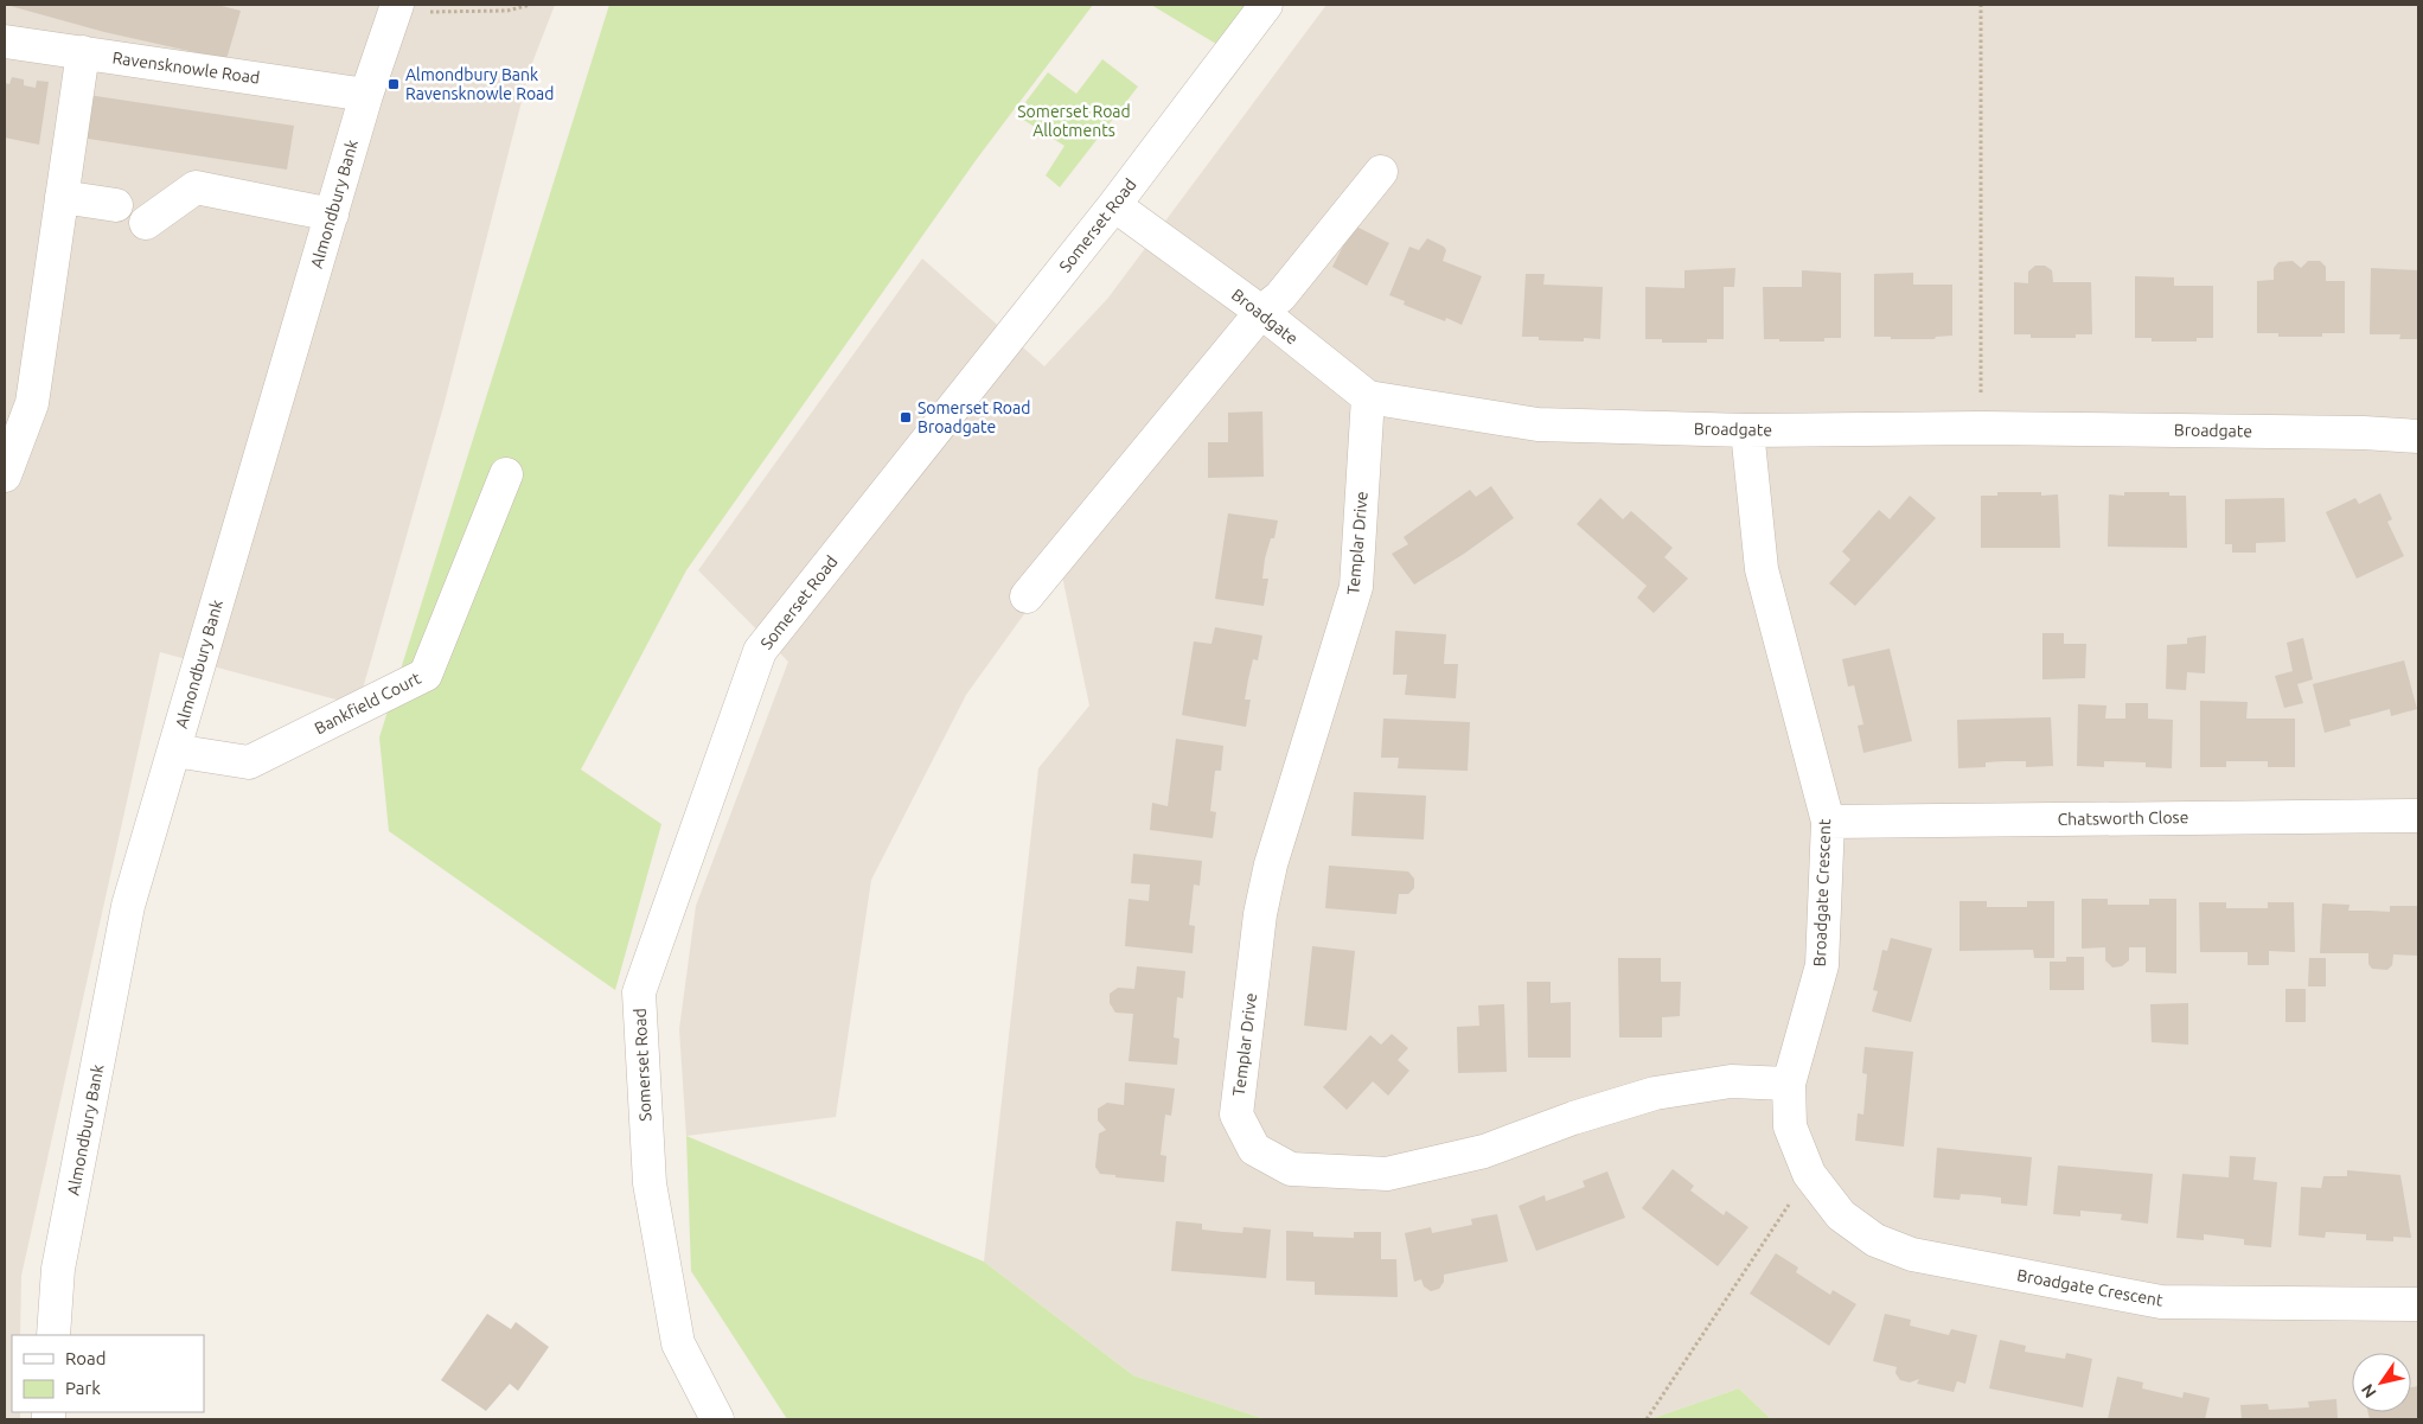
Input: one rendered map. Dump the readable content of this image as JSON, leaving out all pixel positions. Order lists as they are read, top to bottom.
{
  "streets": {
    "street": [
      "Ravensknowle Road",
      "Almondbury Bank",
      "Somerset Road",
      "Broadgate",
      "Templar Drive",
      "Bankfield Court",
      "Chatsworth Close",
      "Broadgate Crescent"
    ]
  },
  "crossings": [
    ["Ravensknowle Road", "Almondbury Bank"],
    ["Almondbury Bank", "Bankfield Court"],
    ["Somerset Road", "Broadgate"],
    ["Broadgate", "Templar Drive"],
    ["Broadgate", "Broadgate Crescent"],
    ["Templar Drive", "Broadgate Crescent"],
    ["Chatsworth Close", "Broadgate Crescent"]
  ],
  "parks": ["Somerset Road Allotments"],
  "places": {
    "transit": ["Almondbury Bank Ravensknowle Road", "Somerset Road Broadgate"]
  },
  "legend": ["Road", "Park"],
  "north": "bottom left"
}
